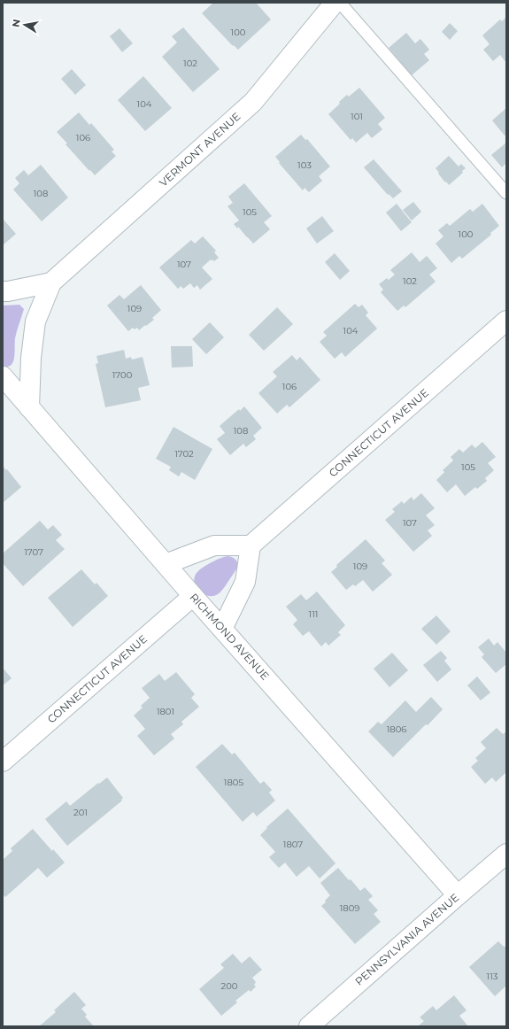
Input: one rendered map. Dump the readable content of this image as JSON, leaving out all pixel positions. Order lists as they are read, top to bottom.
{
  "streets": {
    "street": [
      "VERMONT AVENUE",
      "CONNECTICUT AVENUE",
      "RICHMOND AVENUE",
      "PENNSYLVANIA AVENUE"
    ]
  },
  "crossings": [
    ["VERMONT AVENUE", "RICHMOND AVENUE"],
    ["CONNECTICUT AVENUE", "RICHMOND AVENUE"],
    ["RICHMOND AVENUE", "PENNSYLVANIA AVENUE"]
  ],
  "house_numbers": [
    "100",
    "102",
    "104",
    "101",
    "106",
    "103",
    "108",
    "105",
    "100",
    "107",
    "102",
    "109",
    "104",
    "1700",
    "106",
    "108",
    "1702",
    "105",
    "107",
    "1707",
    "109",
    "111",
    "1801",
    "1806",
    "1805",
    "201",
    "1807",
    "1809",
    "113",
    "200"
  ],
  "north": "left"
}
